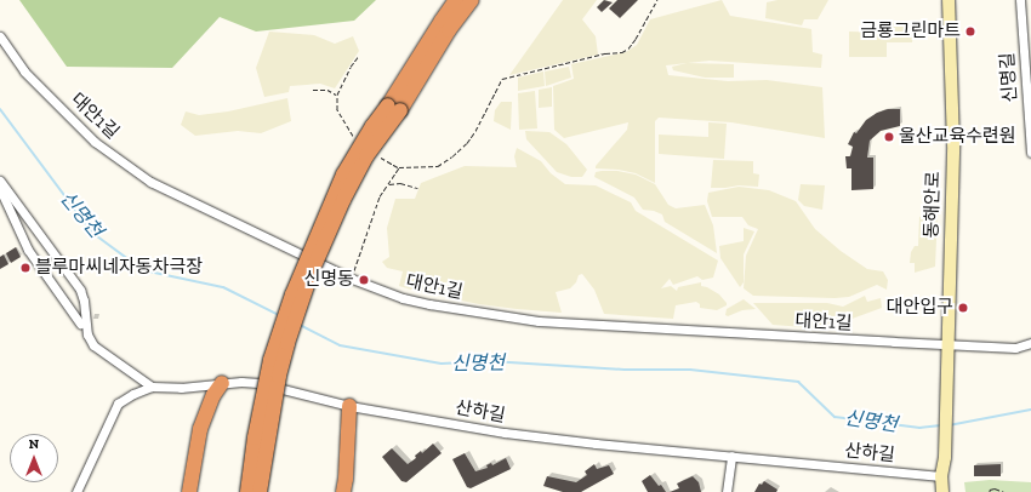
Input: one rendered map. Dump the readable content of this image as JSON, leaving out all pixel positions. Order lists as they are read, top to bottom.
{
  "streets": {
    "main road": ["동해안로"],
    "street": ["신명길", "대안1길", "산하길"]
  },
  "crossings": [
    ["대안1길", "동해안로"],
    ["동해안로", "산하길"]
  ],
  "water": ["신명천"],
  "places": [
    "금룡그린마트",
    "울산교육수련원",
    "블루마씨네자동차극장",
    "신명동",
    "대안입구"
  ],
  "north": "top"
}
